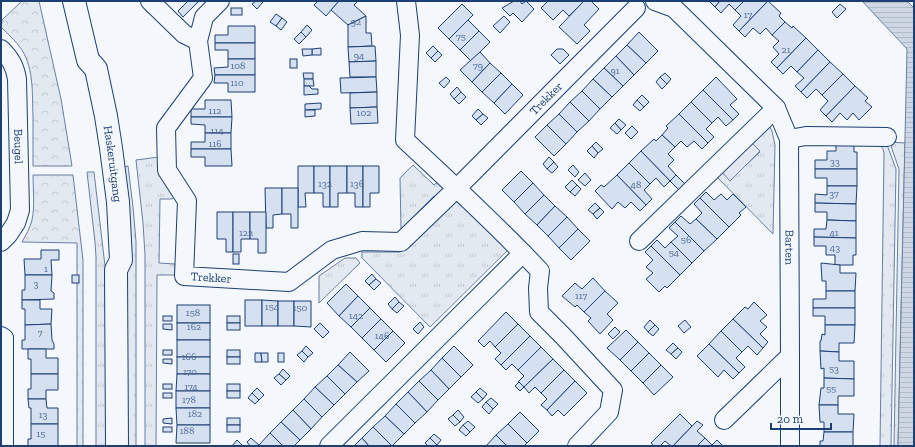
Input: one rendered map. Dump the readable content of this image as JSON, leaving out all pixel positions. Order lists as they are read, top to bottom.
{
  "streets": {
    "main road": ["Haskeruitgang"],
    "street": ["Trekker", "Beugel", "Barten"]
  },
  "crossings": [
    ["Trekker", "Barten"]
  ],
  "house_numbers": [
    "17",
    "92",
    "75",
    "21",
    "94",
    "108",
    "79",
    "91",
    "110",
    "112",
    "102",
    "114",
    "116",
    "33",
    "132",
    "136",
    "48",
    "37",
    "122",
    "41",
    "56",
    "43",
    "54",
    "1",
    "3",
    "117",
    "154",
    "150",
    "158",
    "142",
    "162",
    "7",
    "146",
    "166",
    "53",
    "170",
    "174",
    "55",
    "178",
    "182",
    "13",
    "188",
    "15"
  ],
  "scale_bar": "20 m"
}
